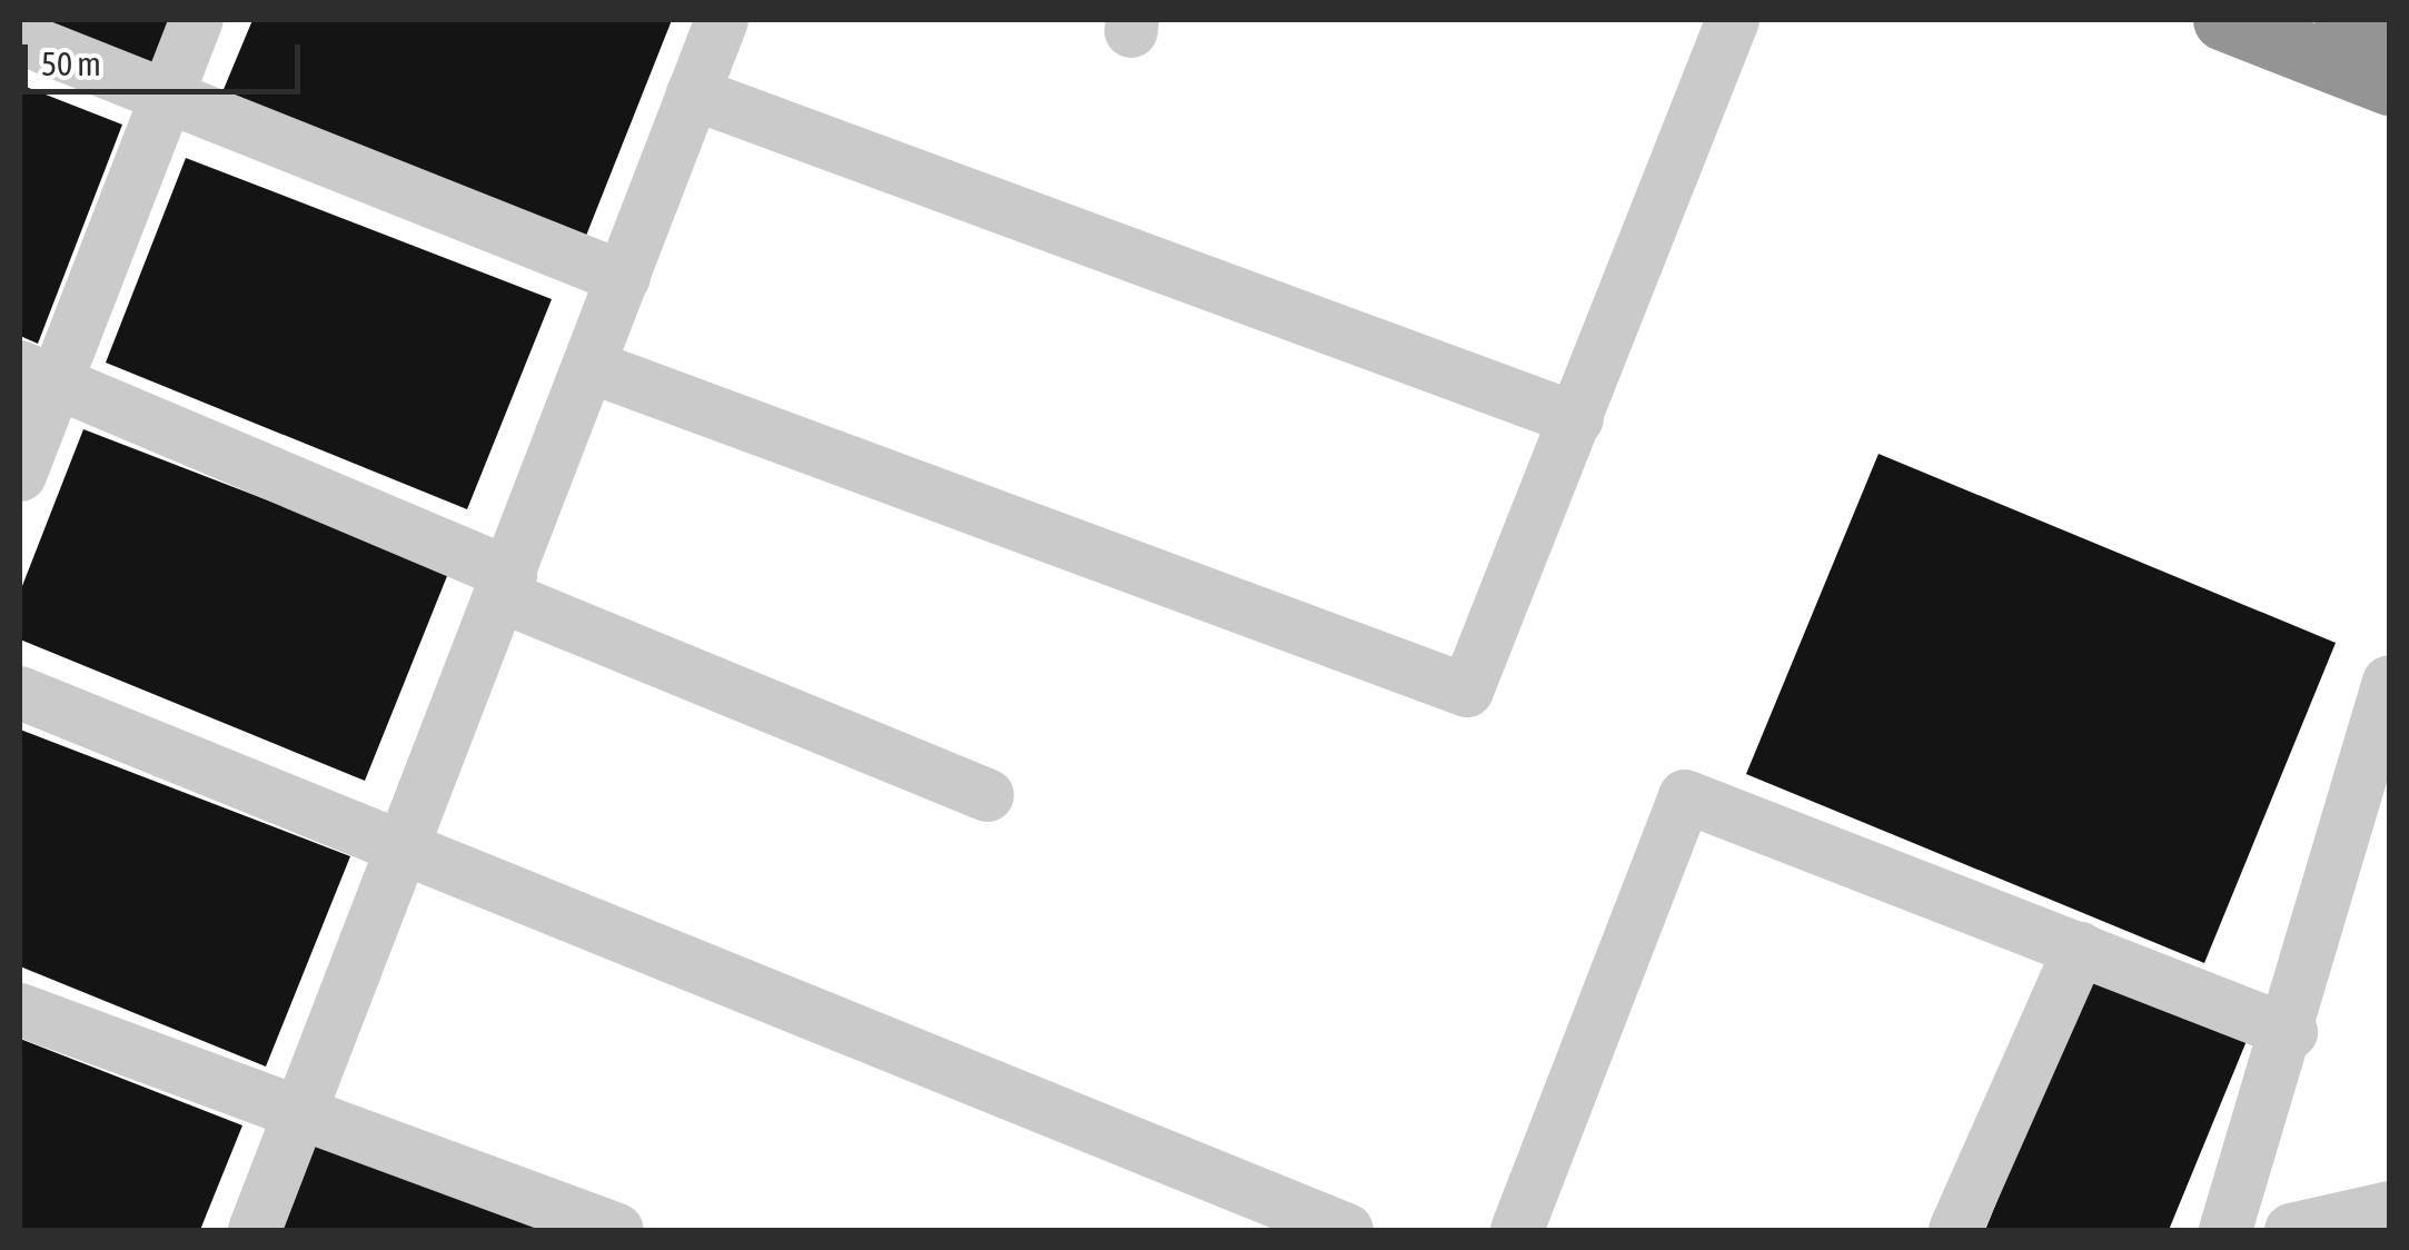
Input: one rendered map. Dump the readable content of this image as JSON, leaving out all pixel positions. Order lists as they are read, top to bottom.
{
  "scale_bar": "50 m"
}
